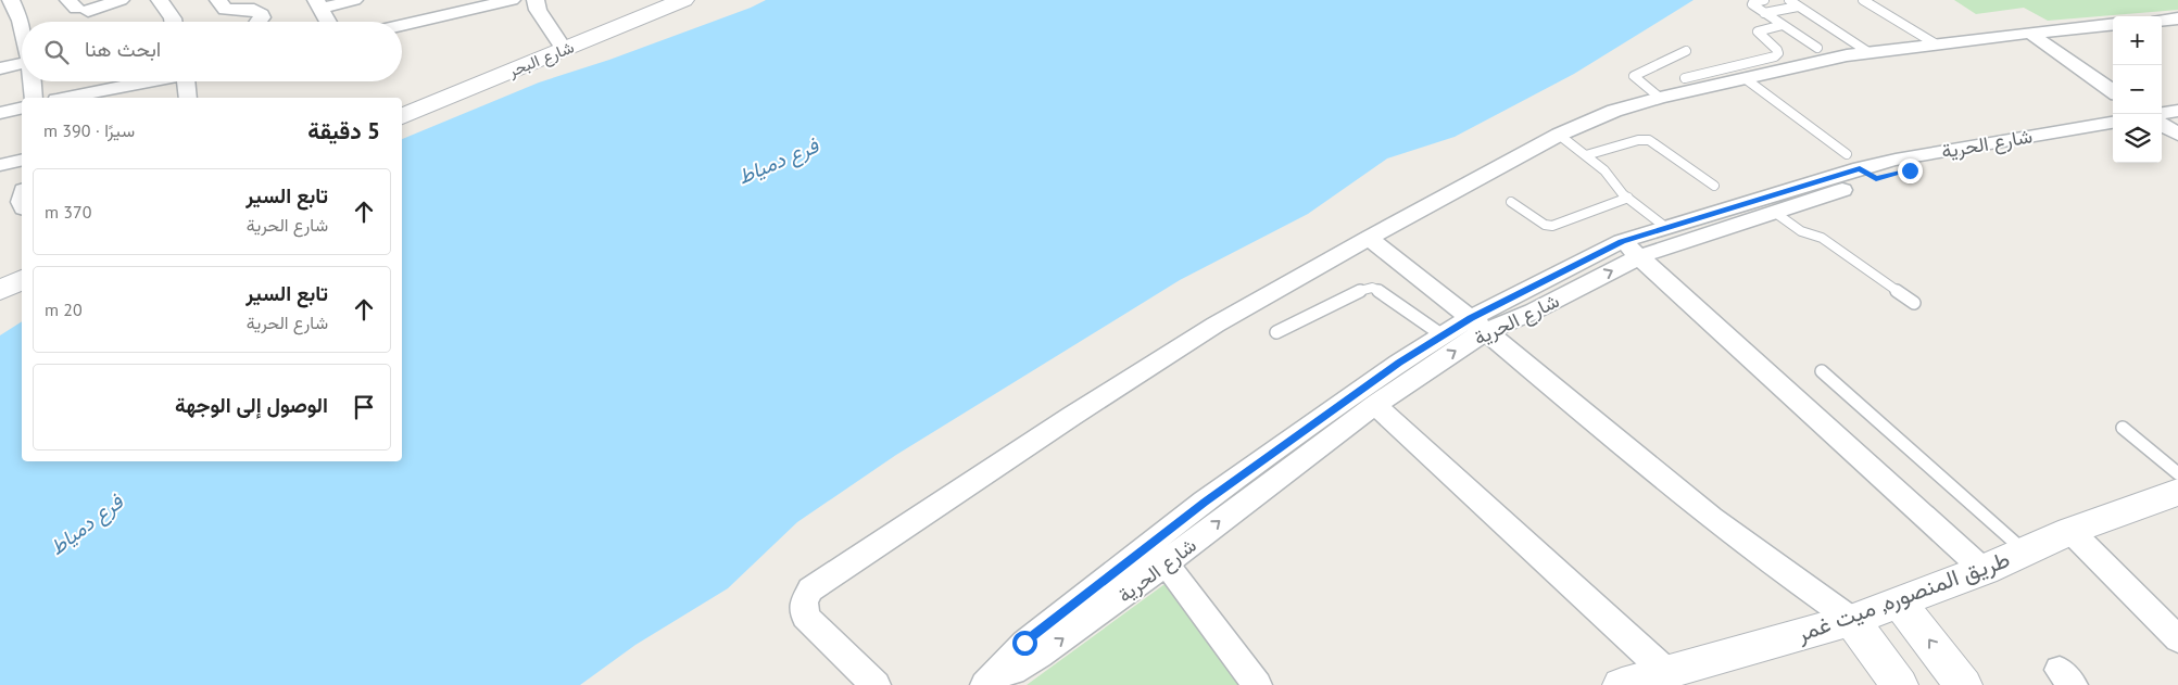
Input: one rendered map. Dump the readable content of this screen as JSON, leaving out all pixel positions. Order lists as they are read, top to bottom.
{
  "streets": {
    "main road": ["شارع البحر", "طريق المنصوره, ميت غمر"],
    "street": ["شارع الحرية"]
  },
  "water": ["فرع دمياط"],
  "page": {
    "map_buttons": ["+", "−"],
    "search": "ابحث هنا",
    "heading": ["5 دقيقة", "سيرًا · 390 m"],
    "list": [
      ["تابع السير", "شارع الحرية", "370 m"],
      ["تابع السير", "شارع الحرية", "20 m"],
      "الوصول إلى الوجهة"
    ]
  }
}
